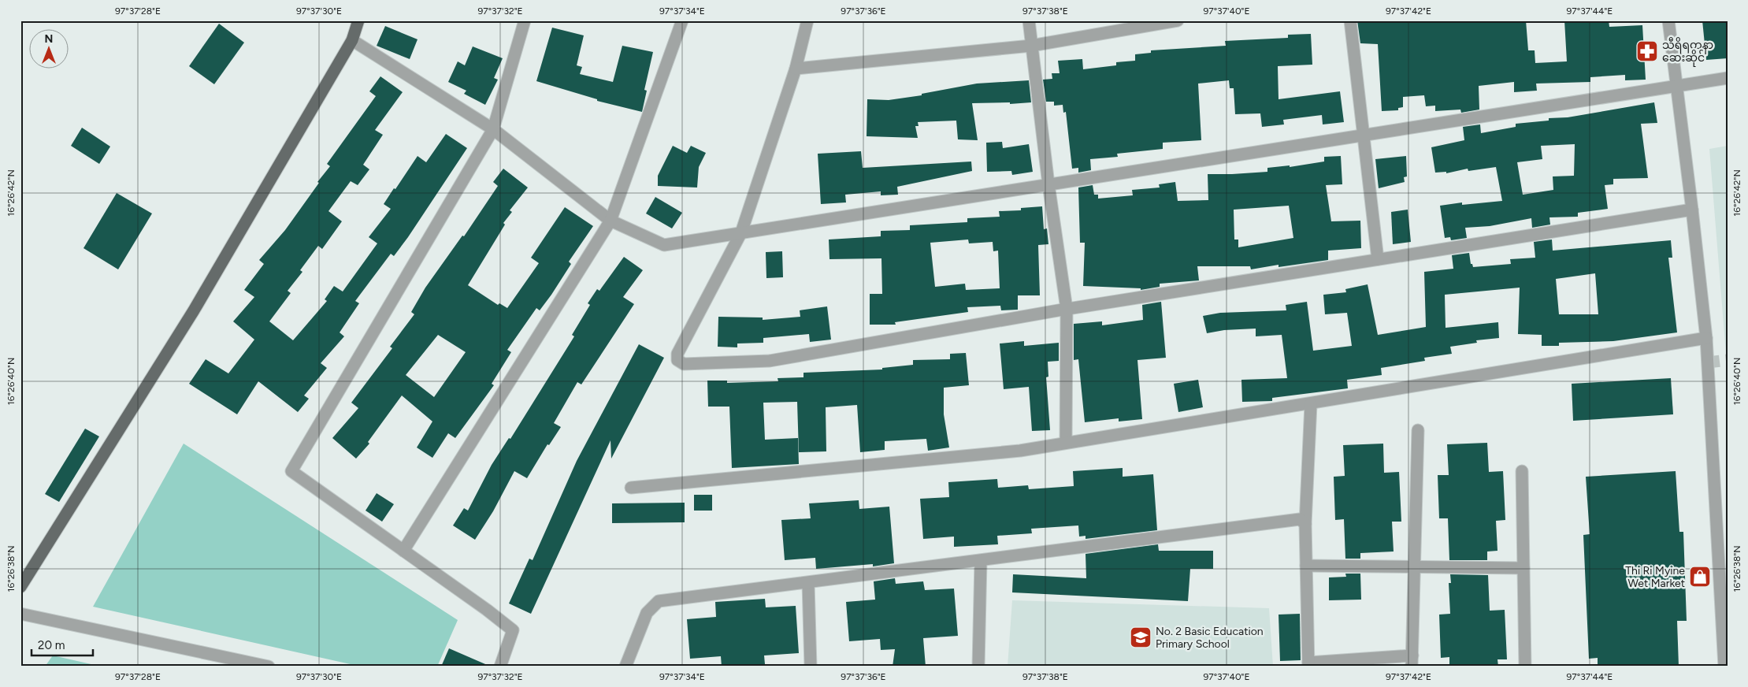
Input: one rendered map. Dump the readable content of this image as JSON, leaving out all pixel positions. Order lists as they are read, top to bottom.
{
  "places": {
    "pharmacy": ["သီရိရတနာ ဆေးဆိုင်"],
    "shop": ["Thi Ri Myine Wet Market"],
    "school or university": ["No. 2 Basic Education Primary School"]
  },
  "scale_bar": "20 m",
  "north": "top",
  "coordinates": [
    "97°37'28\"E",
    "97°37'30\"E",
    "97°37'32\"E",
    "97°37'34\"E",
    "97°37'36\"E",
    "97°37'38\"E",
    "97°37'40\"E",
    "97°37'42\"E",
    "97°37'44\"E",
    "16°26'42\"N",
    "16°26'40\"N",
    "16°26'38\"N"
  ]
}
